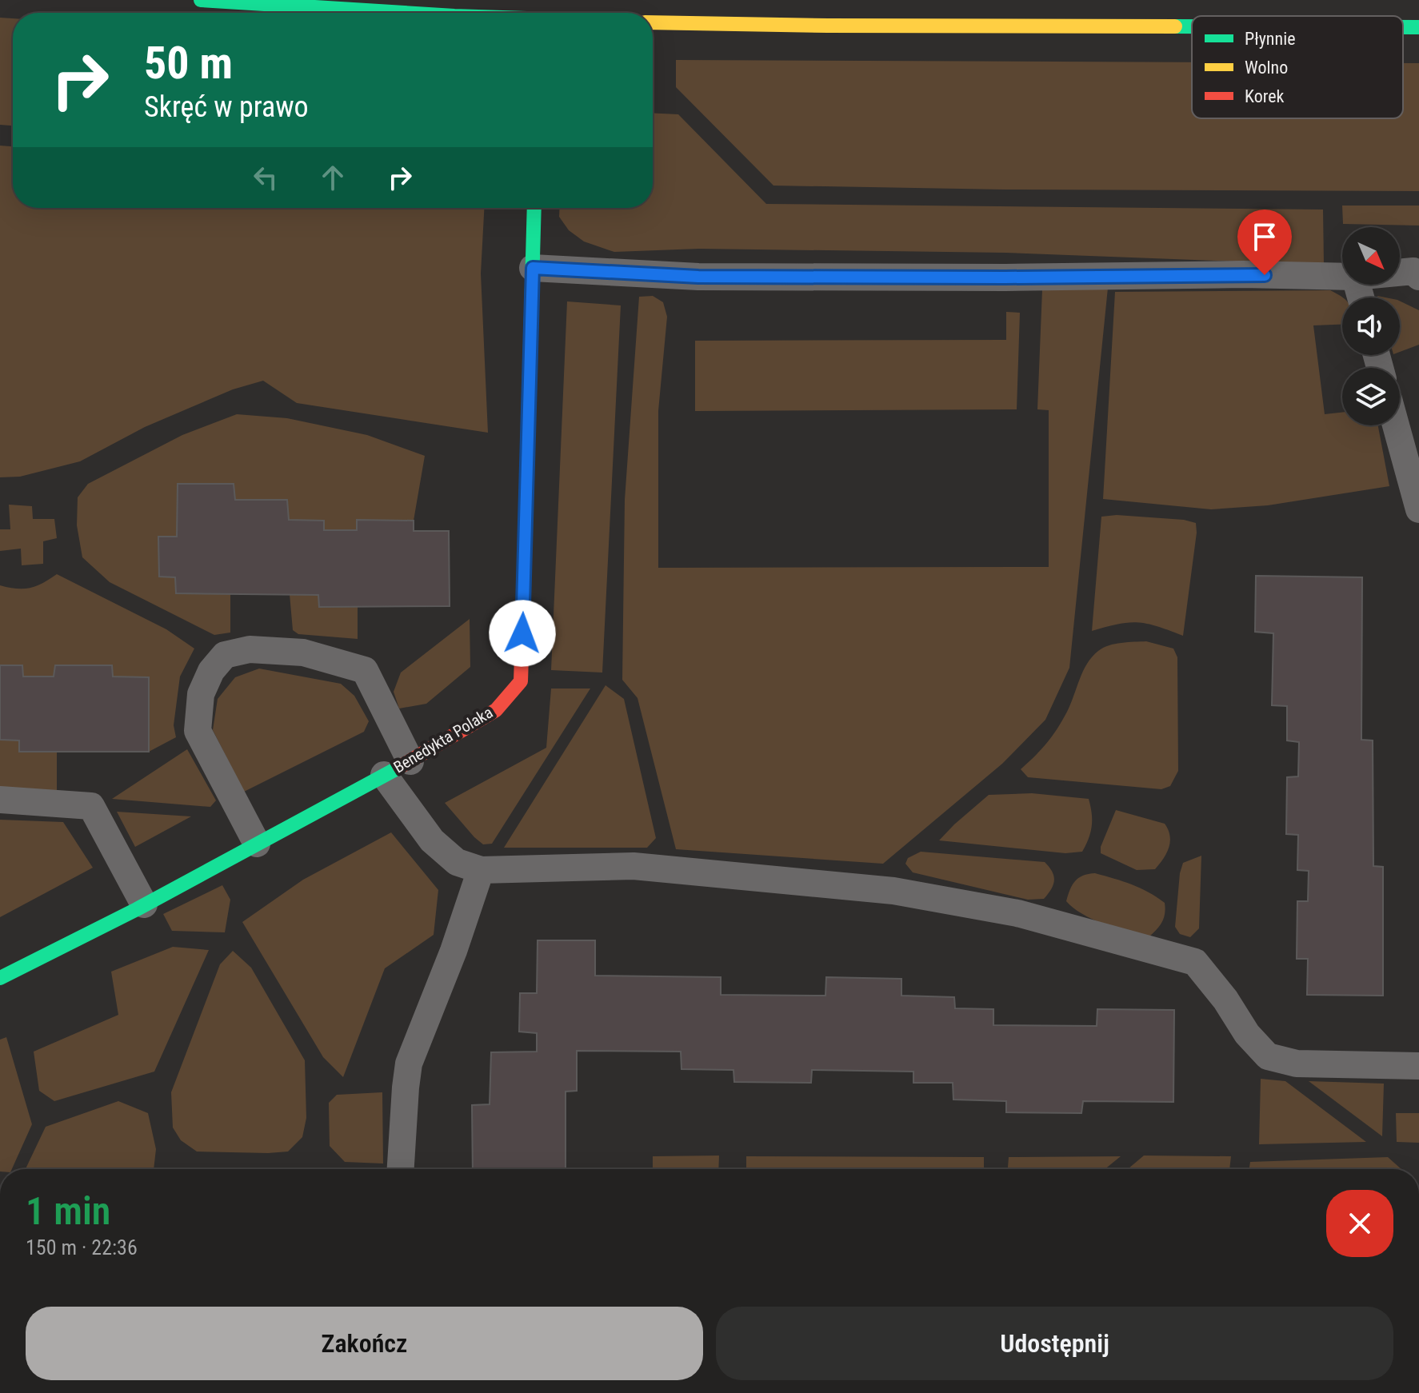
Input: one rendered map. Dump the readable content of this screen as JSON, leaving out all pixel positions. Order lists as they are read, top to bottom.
{
  "streets": {
    "main road": ["Benedykta Polaka"]
  },
  "legend": ["Płynnie", "Wolno", "Korek"],
  "north": "bottom right",
  "page": {
    "turn": ["50 m", "Skręć w prawo"],
    "heading": ["1 min", "150 m · 22:36"],
    "buttons": ["Zakończ", "Udostępnij"]
  }
}
